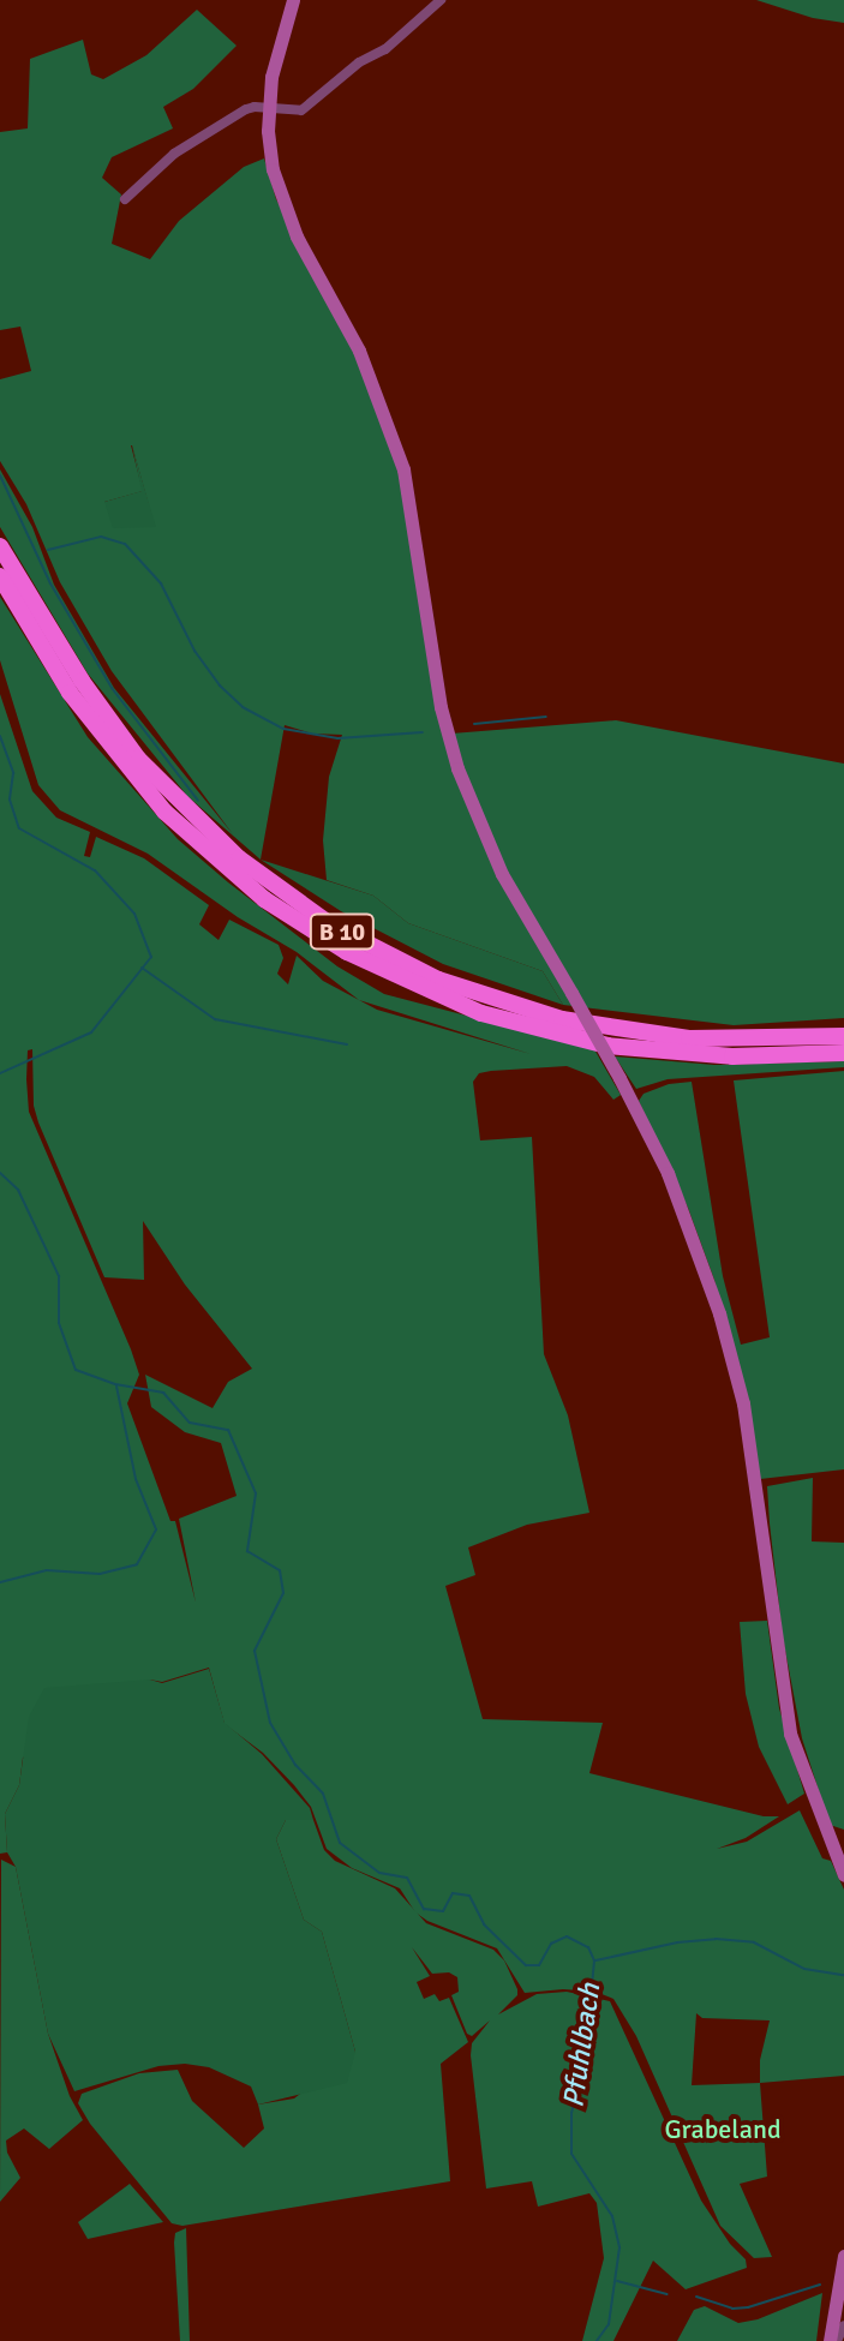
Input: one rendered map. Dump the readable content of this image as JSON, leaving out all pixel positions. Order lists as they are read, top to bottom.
{
  "streets": {
    "highway": ["B 10"]
  },
  "water": ["Pfuhlbach"],
  "parks": ["Grabeland"]
}
